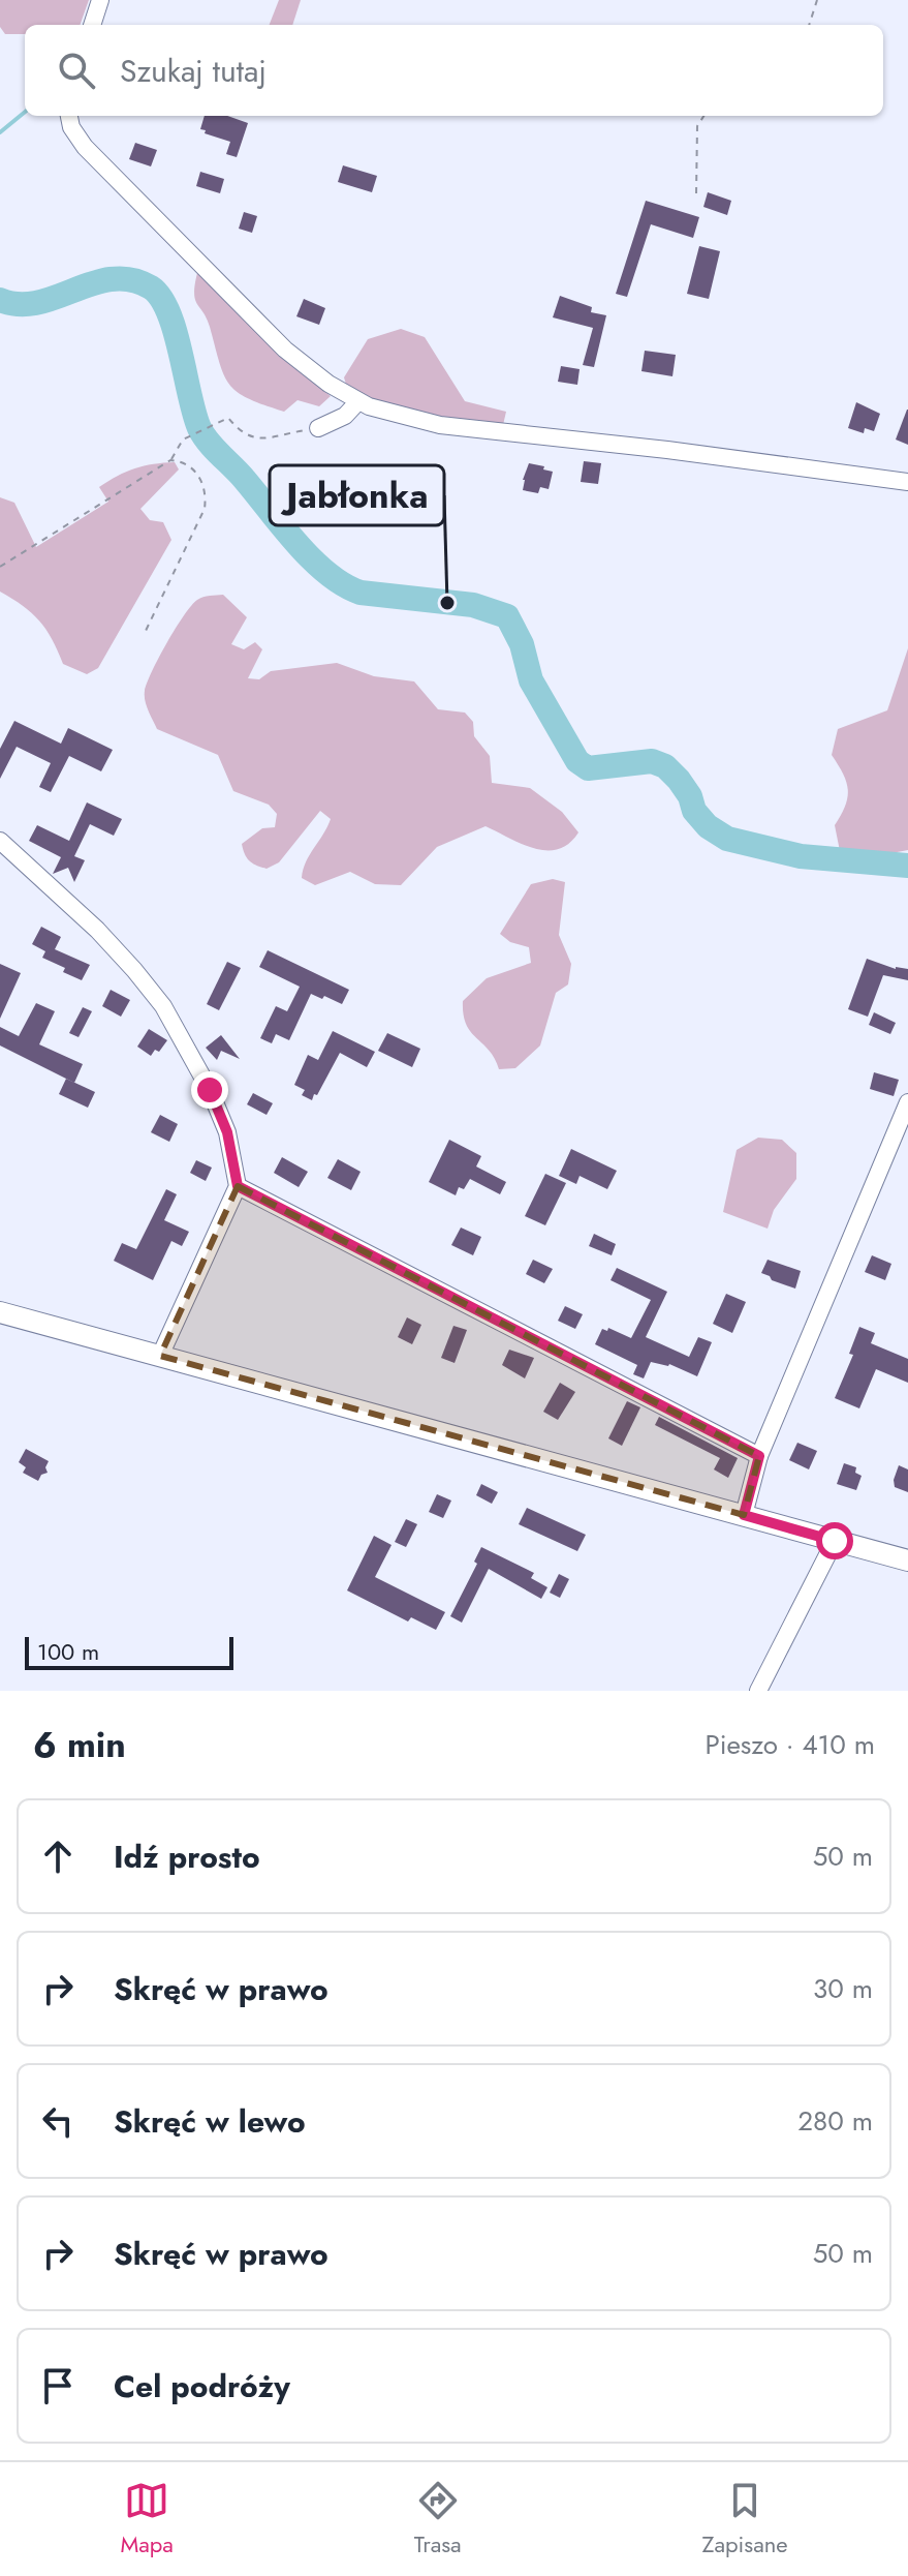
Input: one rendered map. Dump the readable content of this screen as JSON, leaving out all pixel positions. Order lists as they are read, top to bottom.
{
  "places": ["Jabłonka"],
  "scale_bar": "100 m",
  "page": {
    "search": "Szukaj tutaj",
    "scale": "100 m",
    "heading": ["6 min", "Pieszo · 410 m"],
    "list": [
      ["Idź prosto", "50 m"],
      ["Skręć w prawo", "30 m"],
      ["Skręć w lewo", "280 m"],
      ["Skręć w prawo", "50 m"],
      "Cel podróży"
    ],
    "nav": ["Mapa", "Trasa", "Zapisane"]
  }
}
